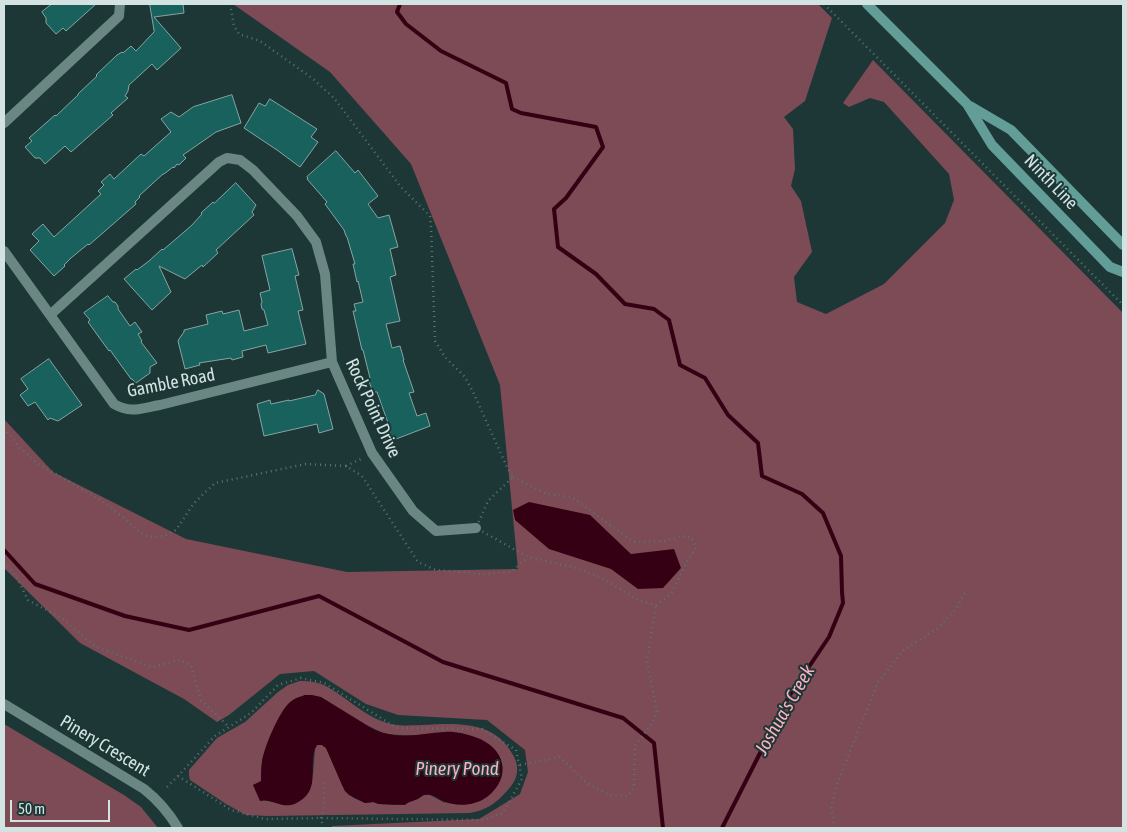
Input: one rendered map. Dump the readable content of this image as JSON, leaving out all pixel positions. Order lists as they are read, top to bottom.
{
  "streets": {
    "main road": ["Ninth Line"],
    "street": ["Gamble Road", "Rock Point Drive", "Pinery Crescent"]
  },
  "crossings": [
    ["Gamble Road", "Rock Point Drive"]
  ],
  "water": ["Joshua's Creek", "Pinery Pond"],
  "scale_bar": "50 m"
}
